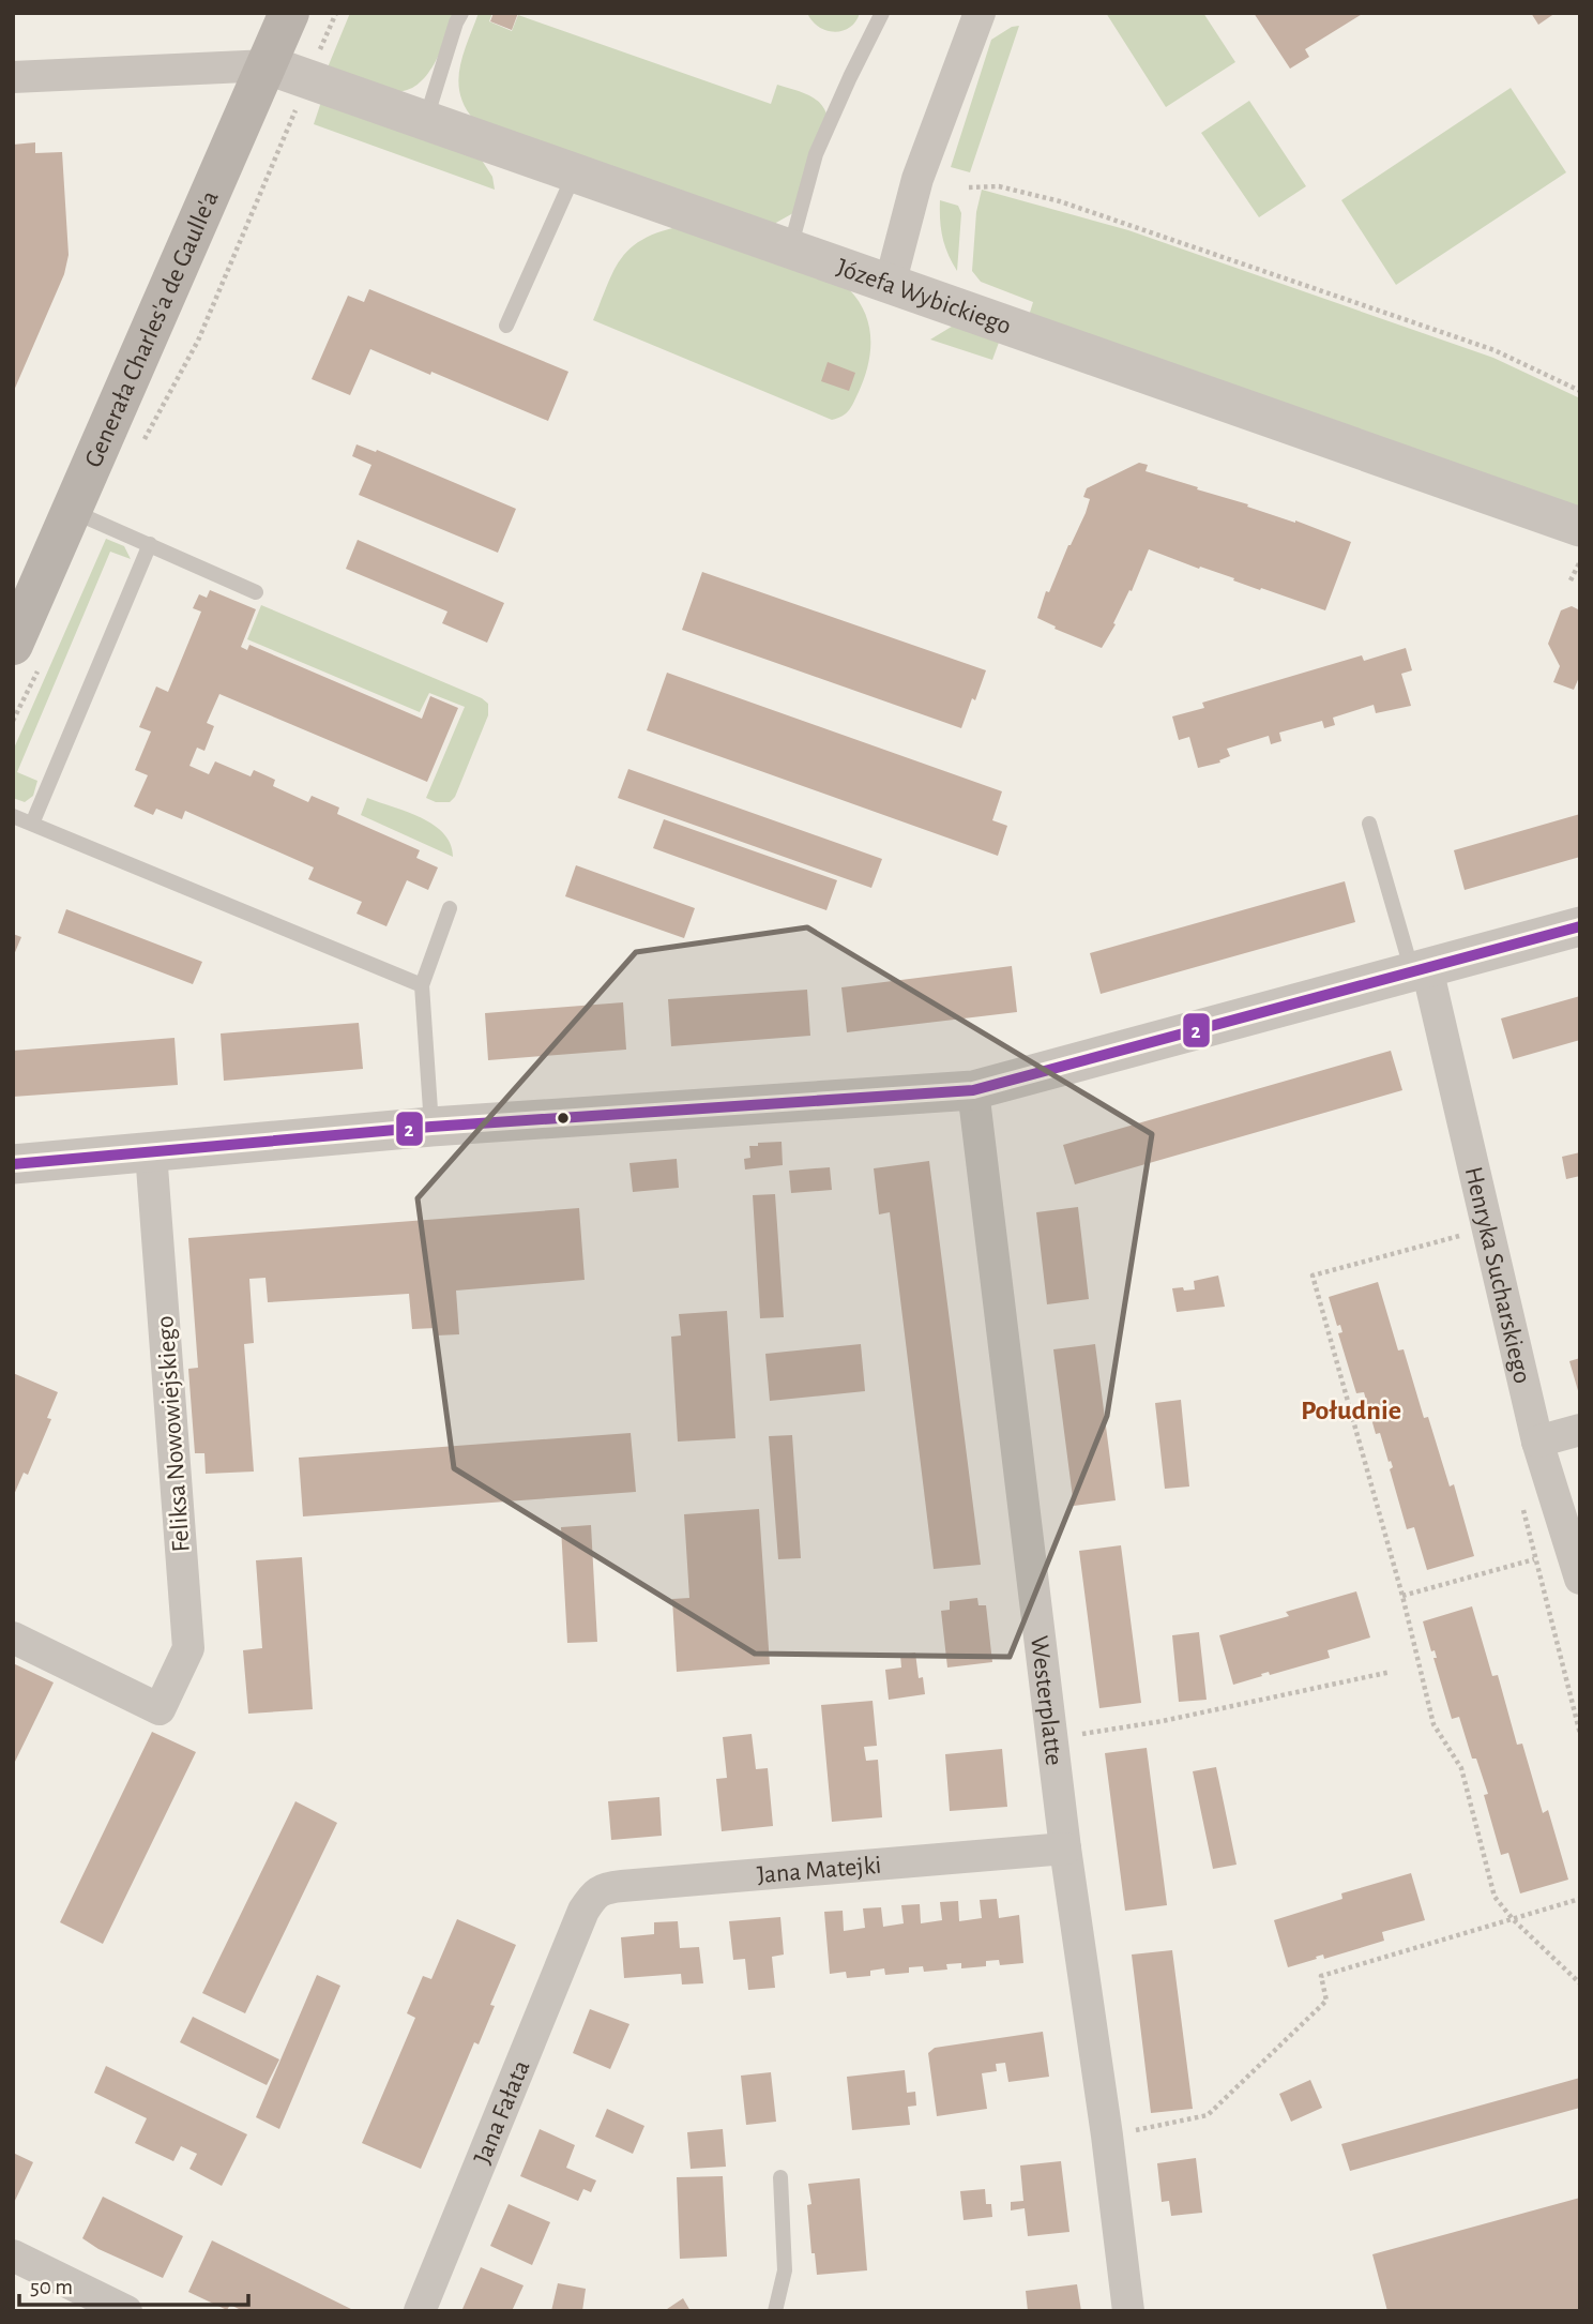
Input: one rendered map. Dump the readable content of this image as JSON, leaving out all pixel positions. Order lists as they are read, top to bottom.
{
  "streets": {
    "main road": ["Generała Charles'a de Gaulle'a"],
    "street": [
      "Józefa Wybickiego",
      "Henryka Sucharskiego",
      "Feliksa Nowowiejskiego",
      "Westerplatte",
      "Jana Matejki",
      "Jana Fałata"
    ]
  },
  "crossings": [
    ["Józefa Wybickiego", "Generała Charles'a de Gaulle'a"],
    ["Westerplatte", "Jana Matejki"],
    ["Jana Matejki", "Jana Fałata"]
  ],
  "districts": ["Południe"],
  "lines": ["transit line 2"],
  "scale_bar": "50 m"
}
